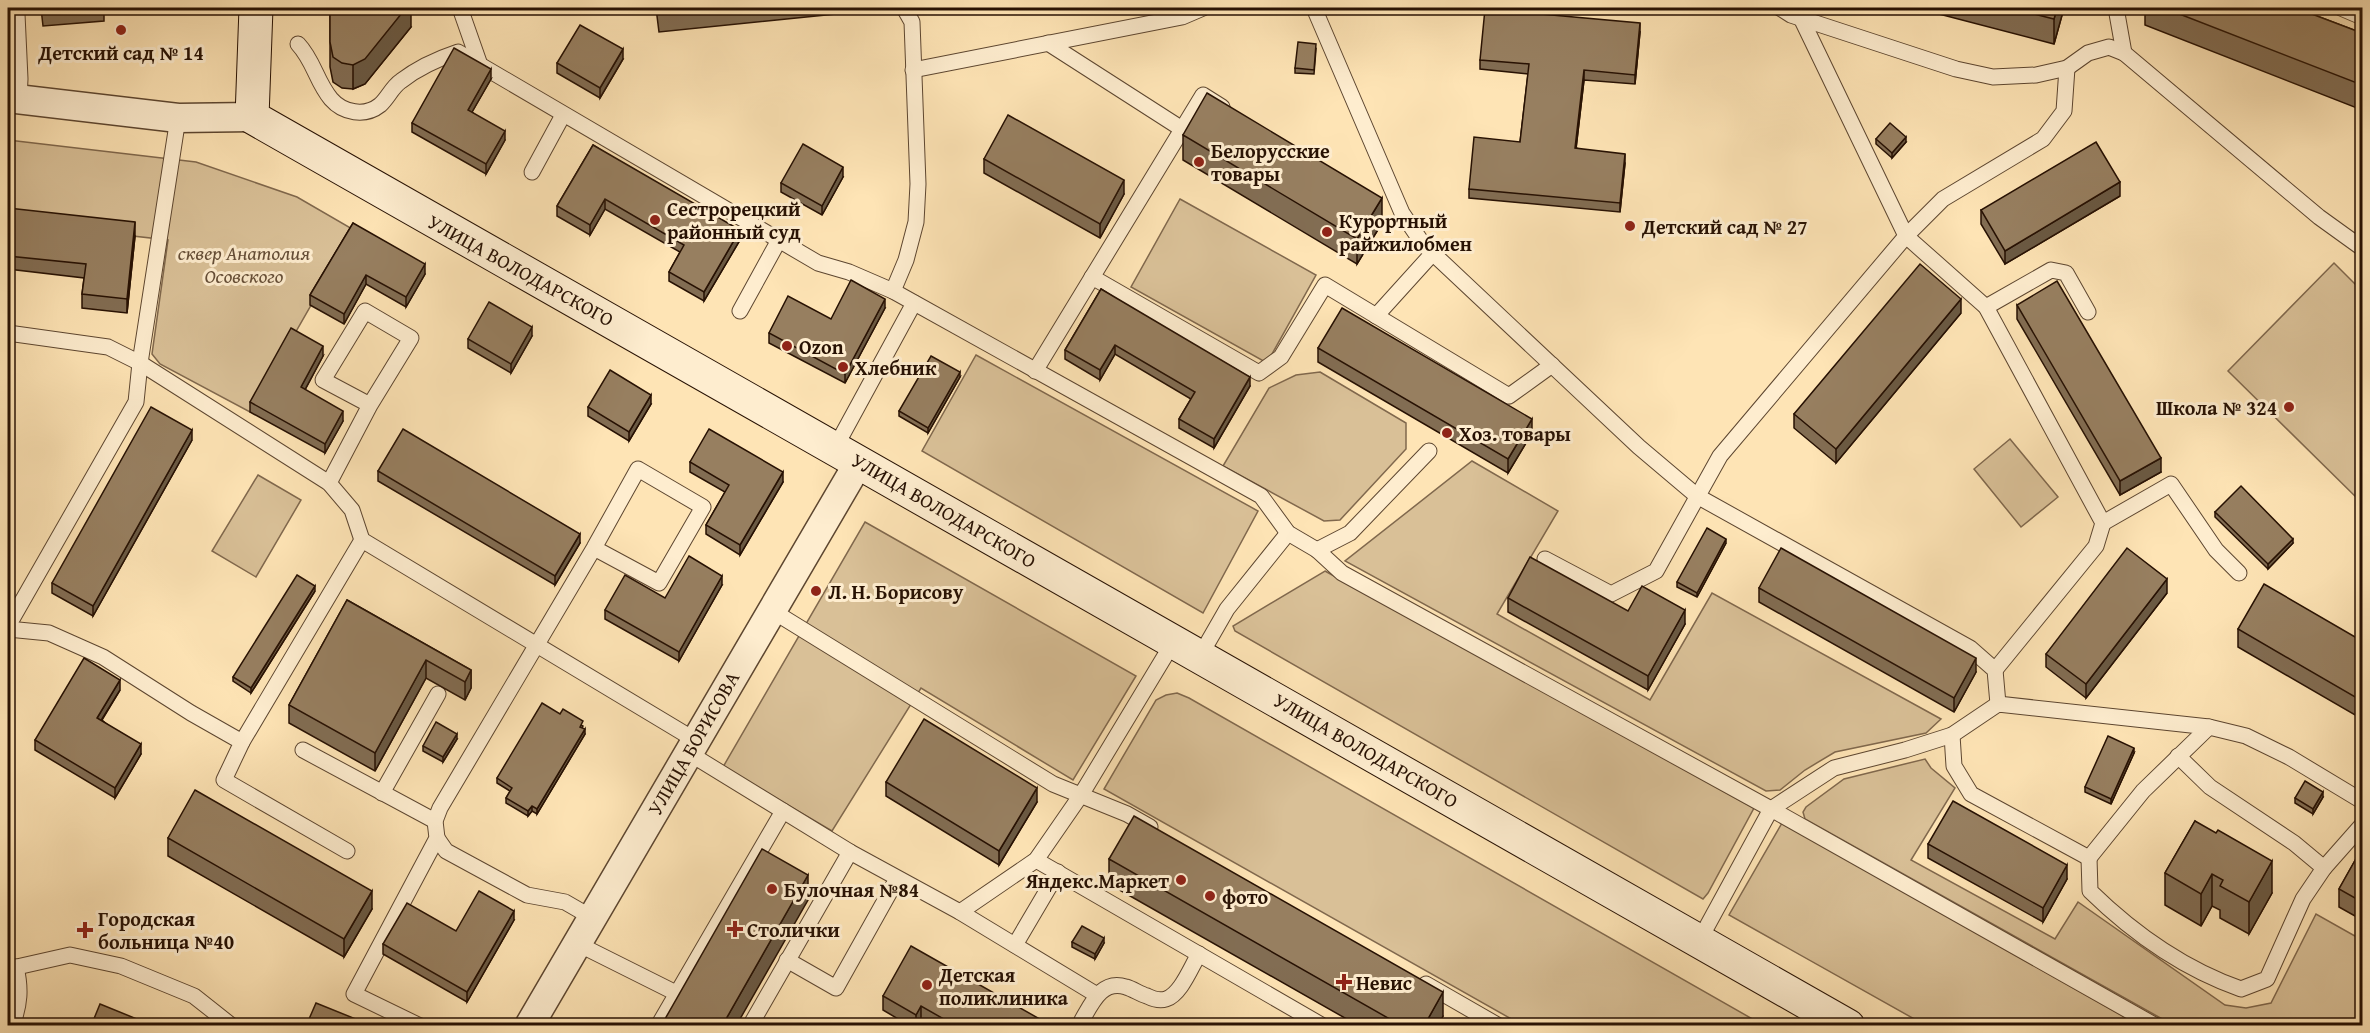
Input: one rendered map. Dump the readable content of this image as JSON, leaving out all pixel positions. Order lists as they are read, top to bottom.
{
  "streets": {
    "main road": ["УЛИЦА ВОЛОДАРСКОГО"],
    "street": ["УЛИЦА БОРИСОВА"]
  },
  "crossings": [
    ["УЛИЦА ВОЛОДАРСКОГО", "УЛИЦА БОРИСОВА"]
  ],
  "parks": ["сквер Анатолия Осовского"],
  "places": {
    "other": [
      "Детский сад № 14",
      "Белорусские товары",
      "Сестрорецкий районный суд",
      "Детский сад № 27",
      "Курортный райжилобмен",
      "Ozon",
      "Хлебник",
      "Школа № 324",
      "Хоз. товары",
      "Л. Н. Борисову",
      "Яндекс.Маркет",
      "Булочная №84",
      "фото",
      "Детская поликлиника"
    ],
    "health": ["Столички", "Городская больница №40", "Невис"]
  }
}
